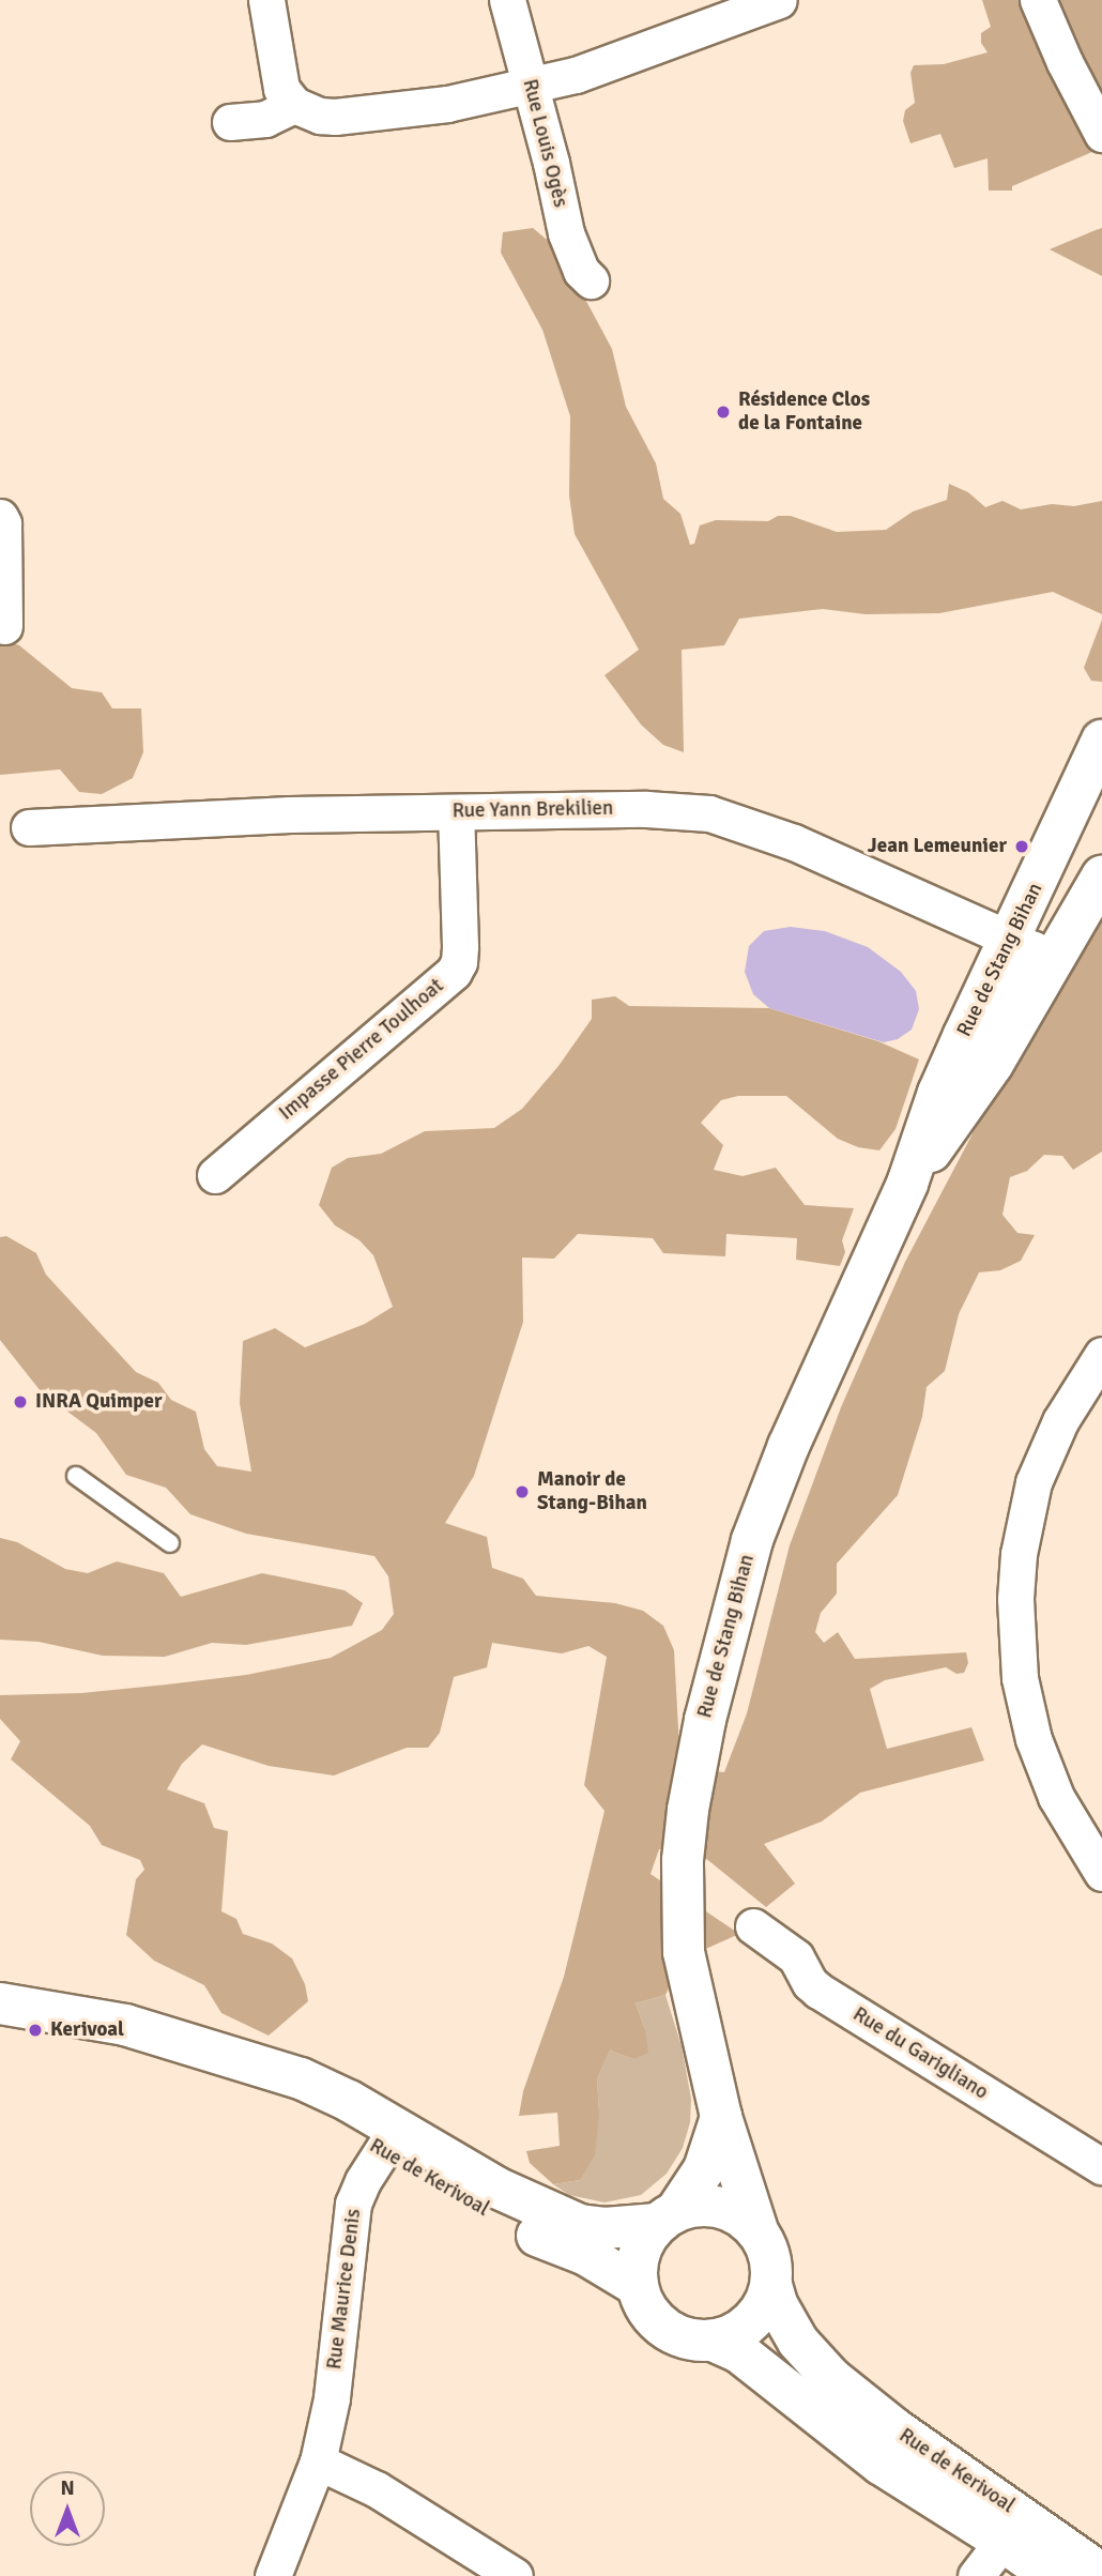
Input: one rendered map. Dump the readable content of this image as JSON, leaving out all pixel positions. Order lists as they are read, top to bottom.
{
  "streets": {
    "street": [
      "Rue Louis Ogès",
      "Rue Yann Brekilien",
      "Rue de Stang Bihan",
      "Impasse Pierre Toulhoat",
      "Rue du Garigliano",
      "Rue de Kerivoal",
      "Rue Maurice Denis"
    ]
  },
  "crossings": [
    ["Rue Yann Brekilien", "Rue de Stang Bihan"],
    ["Rue Yann Brekilien", "Impasse Pierre Toulhoat"],
    ["Rue de Stang Bihan", "Rue de Kerivoal"],
    ["Rue de Kerivoal", "Rue Maurice Denis"]
  ],
  "places": [
    "Résidence Clos de la Fontaine",
    "Jean Lemeunier",
    "INRA Quimper",
    "Manoir de Stang-Bihan",
    "Kerivoal"
  ],
  "north": "top"
}
